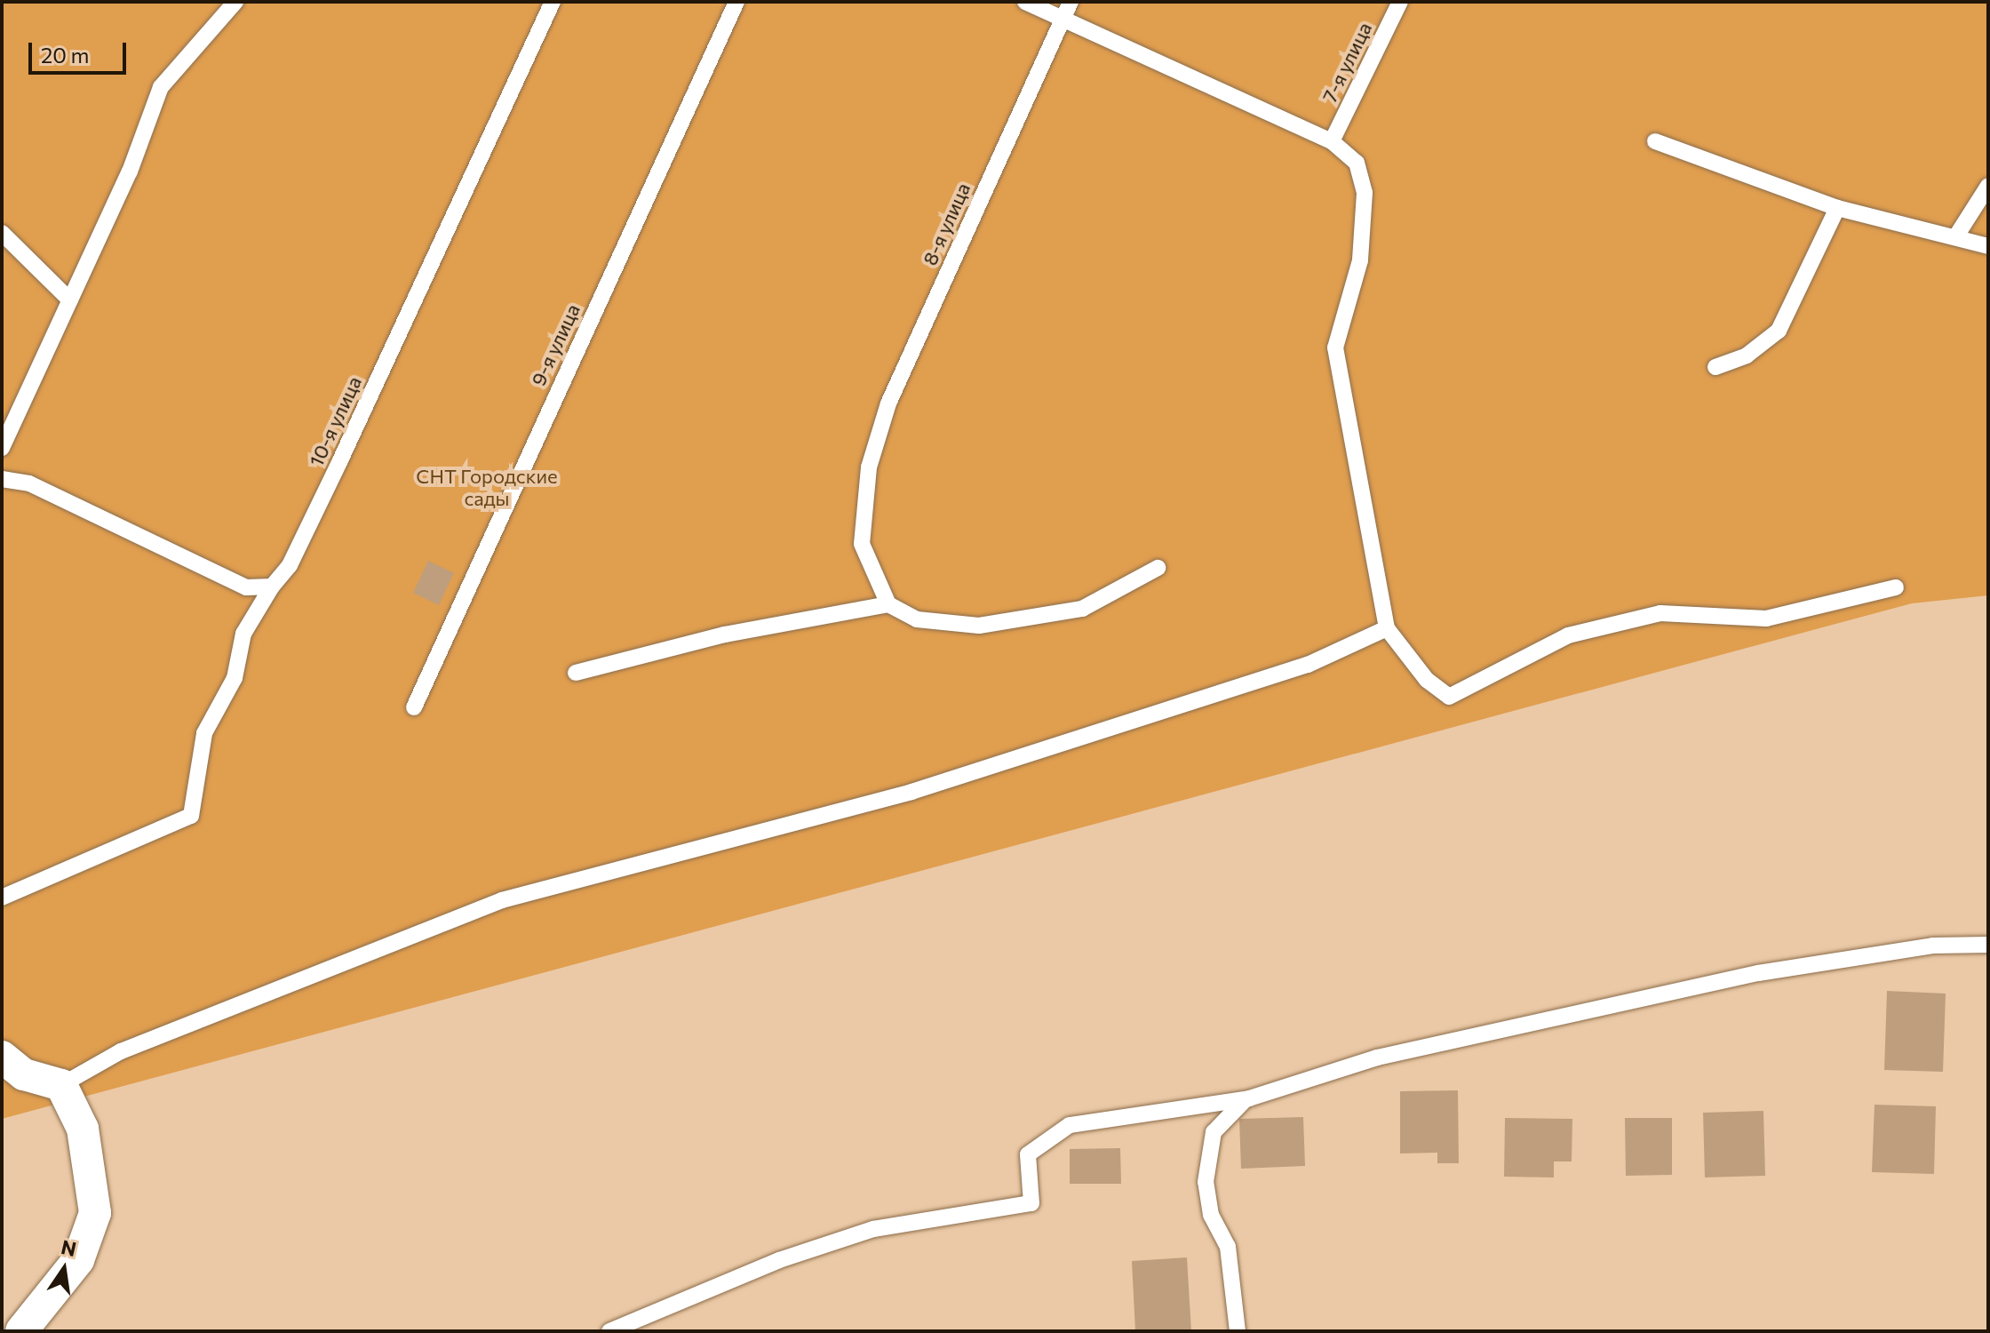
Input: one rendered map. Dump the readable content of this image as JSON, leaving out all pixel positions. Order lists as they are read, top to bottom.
{
  "streets": {
    "lane": [
      "7-я улица",
      "8-я улица",
      "9-я улица",
      "10-я улица"
    ]
  },
  "parks": ["СНТ Городские сады"],
  "scale_bar": "20 m",
  "north": "top"
}
